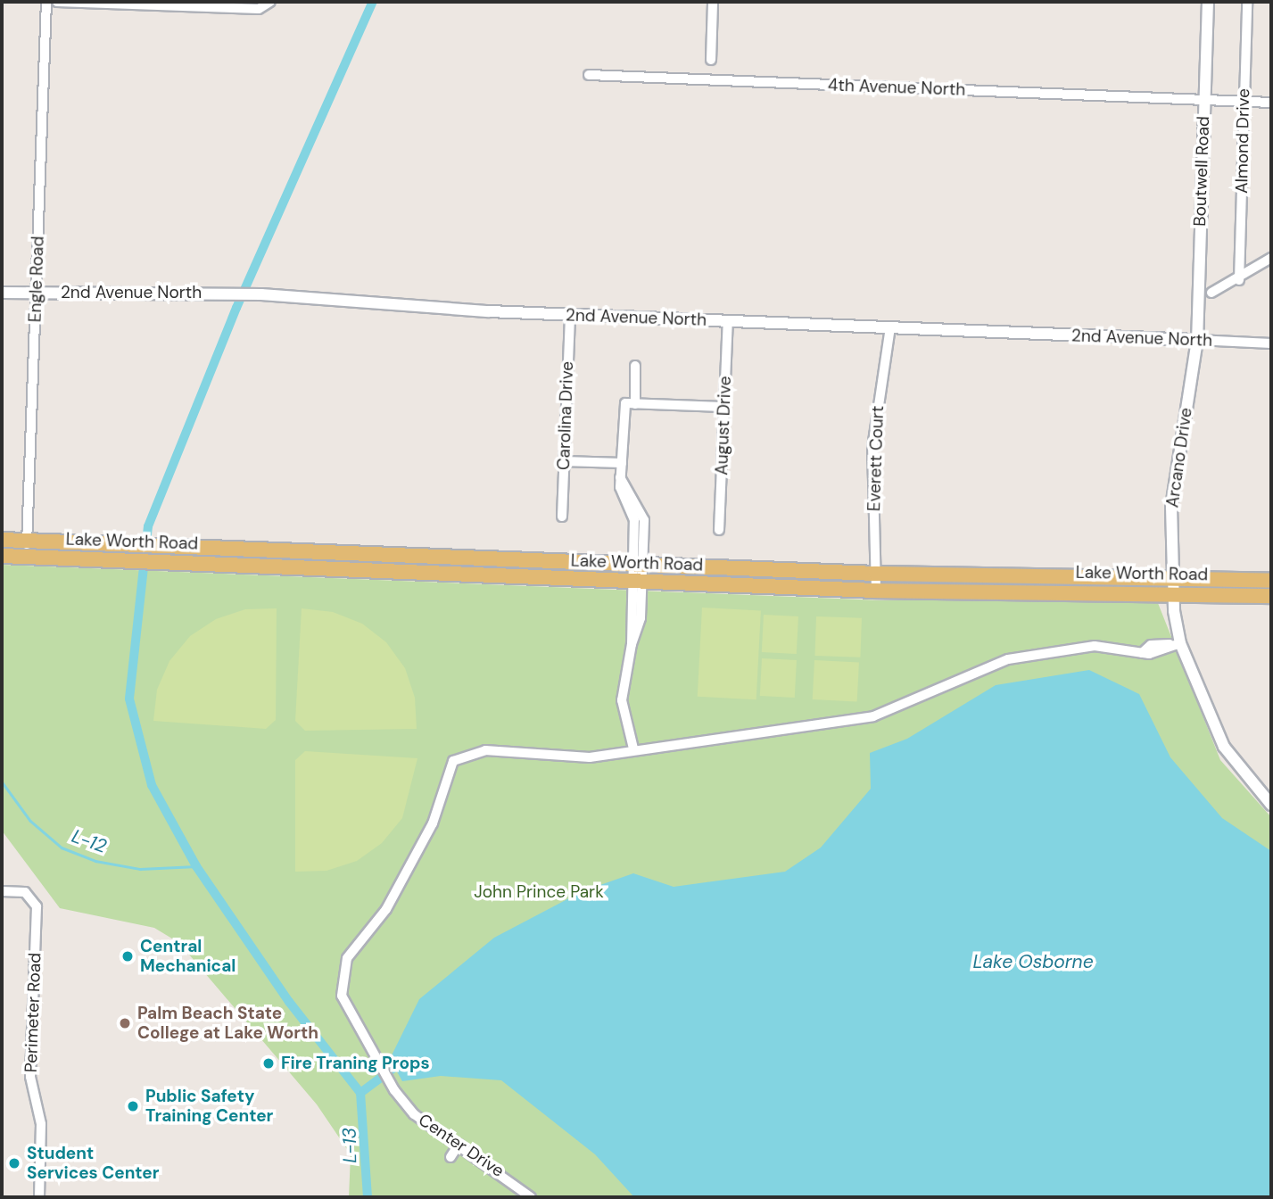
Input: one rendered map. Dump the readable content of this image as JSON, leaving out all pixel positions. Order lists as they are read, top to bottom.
{
  "streets": {
    "main road": ["Lake Worth Road"],
    "street": [
      "4th Avenue North",
      "Almond Drive",
      "Boutwell Road",
      "Engle Road",
      "2nd Avenue North",
      "Carolina Drive",
      "August Drive",
      "Arcano Drive",
      "Everett Court",
      "Perimeter Road",
      "Center Drive"
    ]
  },
  "crossings": [
    ["4th Avenue North", "Almond Drive"],
    ["4th Avenue North", "Boutwell Road"],
    ["Boutwell Road", "2nd Avenue North"],
    ["Boutwell Road", "Arcano Drive"],
    ["Engle Road", "2nd Avenue North"],
    ["Engle Road", "Lake Worth Road"],
    ["2nd Avenue North", "Carolina Drive"],
    ["2nd Avenue North", "August Drive"],
    ["2nd Avenue North", "Arcano Drive"],
    ["2nd Avenue North", "Everett Court"],
    ["Arcano Drive", "Lake Worth Road"],
    ["Everett Court", "Lake Worth Road"]
  ],
  "water": ["L-12", "Lake Osborne", "L-13"],
  "parks": ["John Prince Park"],
  "places": [
    "Central Mechanical",
    "Palm Beach State College at Lake Worth",
    "Fire Traning Props",
    "Public Safety Training Center",
    "Student Services Center"
  ]
}
